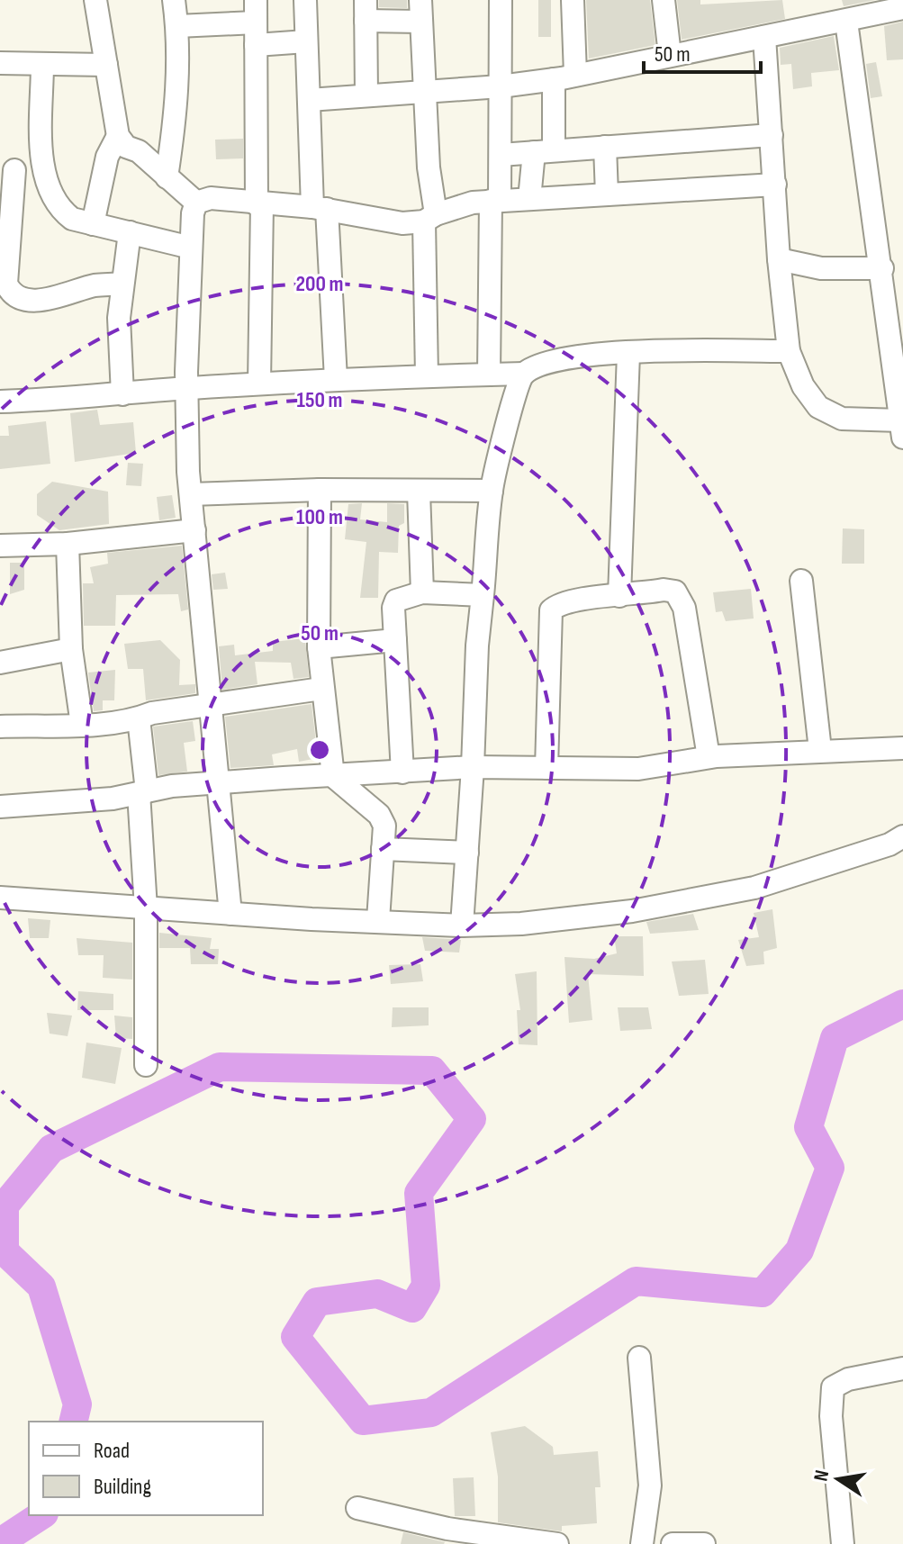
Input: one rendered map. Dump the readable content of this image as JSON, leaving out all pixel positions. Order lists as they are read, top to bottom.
{
  "legend": ["Road", "Building"],
  "scale_bar": "50 m",
  "north": "left",
  "rings": [
    "200 m",
    "150 m",
    "100 m",
    "50 m"
  ]
}
